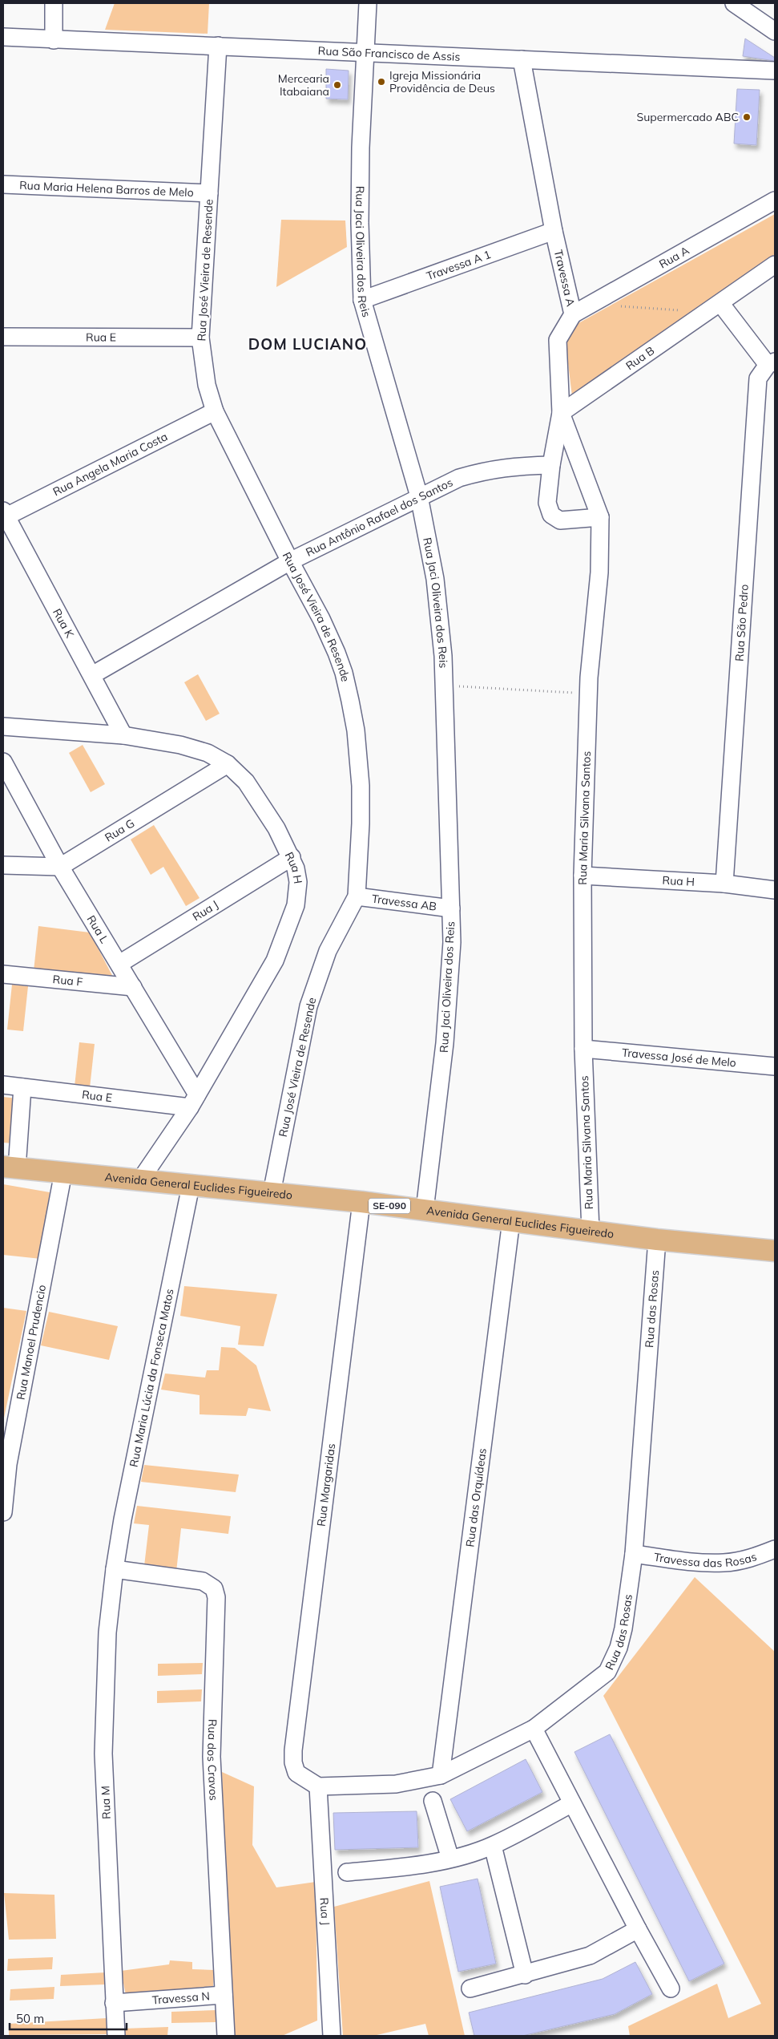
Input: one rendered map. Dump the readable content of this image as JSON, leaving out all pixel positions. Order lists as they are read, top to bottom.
{
  "streets": {
    "main road": ["Avenida General Euclides Figueiredo", "SE-090"],
    "street": [
      "Rua São Francisco de Assis",
      "Rua Maria Helena Barros de Melo",
      "Rua Jaci Oliveira dos Reis",
      "Rua A",
      "Travessa A 1",
      "Rua José Vieira de Resende",
      "Travessa A",
      "Rua E",
      "Rua B",
      "Rua Angela Maria Costa",
      "Rua Antônio Rafael dos Santos",
      "Rua K",
      "Rua São Pedro",
      "Rua Maria Silvana Santos",
      "Rua G",
      "Rua H",
      "Travessa AB",
      "Rua J",
      "Rua L",
      "Rua F",
      "Travessa José de Melo",
      "Rua das Rosas",
      "Rua Manoel Prudencio",
      "Rua Maria Lúcia da Fonseca Matos",
      "Rua Margaridas",
      "Rua das Orquídeas",
      "Travessa das Rosas",
      "Rua dos Cravos",
      "Rua M",
      "Travessa N"
    ]
  },
  "crossings": [
    ["Rua São Francisco de Assis", "Rua Jaci Oliveira dos Reis"],
    ["Rua São Francisco de Assis", "Rua José Vieira de Resende"],
    ["Rua São Francisco de Assis", "Travessa A"],
    ["Rua Maria Helena Barros de Melo", "Rua José Vieira de Resende"],
    ["Rua Jaci Oliveira dos Reis", "Travessa A 1"],
    ["Rua Jaci Oliveira dos Reis", "Rua Antônio Rafael dos Santos"],
    ["Rua Jaci Oliveira dos Reis", "Travessa AB"],
    ["Rua Jaci Oliveira dos Reis", "Avenida General Euclides Figueiredo"],
    ["Rua A", "Travessa A"],
    ["Travessa A 1", "Travessa A"],
    ["Rua José Vieira de Resende", "Rua E"],
    ["Rua José Vieira de Resende", "Rua Angela Maria Costa"],
    ["Rua José Vieira de Resende", "Rua Antônio Rafael dos Santos"],
    ["Rua José Vieira de Resende", "Travessa AB"],
    ["Rua José Vieira de Resende", "Avenida General Euclides Figueiredo"],
    ["Travessa A", "Rua B"],
    ["Travessa A", "Rua Antônio Rafael dos Santos"],
    ["Travessa A", "Rua Maria Silvana Santos"],
    ["Rua E", "Rua H"],
    ["Rua E", "Rua L"],
    ["Rua B", "Rua Maria Silvana Santos"],
    ["Rua Angela Maria Costa", "Rua K"],
    ["Rua Antônio Rafael dos Santos", "Rua K"],
    ["Rua K", "Rua H"],
    ["Rua São Pedro", "Rua H"],
    ["Rua Maria Silvana Santos", "Rua H"],
    ["Rua Maria Silvana Santos", "Travessa José de Melo"],
    ["Rua Maria Silvana Santos", "Avenida General Euclides Figueiredo"],
    ["Rua G", "Rua H"],
    ["Rua G", "Rua L"],
    ["Rua H", "Rua J"],
    ["Rua H", "Rua L"],
    ["Rua H", "Avenida General Euclides Figueiredo"],
    ["Rua J", "Rua L"],
    ["Rua J", "Rua das Rosas"],
    ["Rua J", "Rua Margaridas"],
    ["Rua L", "Rua F"],
    ["Avenida General Euclides Figueiredo", "Rua das Rosas"],
    ["Avenida General Euclides Figueiredo", "Rua Manoel Prudencio"],
    ["Avenida General Euclides Figueiredo", "Rua Maria Lúcia da Fonseca Matos"],
    ["Avenida General Euclides Figueiredo", "Rua Margaridas"],
    ["Avenida General Euclides Figueiredo", "Rua das Orquídeas"],
    ["Rua das Rosas", "Rua Margaridas"],
    ["Rua das Rosas", "Rua das Orquídeas"],
    ["Rua das Rosas", "Travessa das Rosas"],
    ["Rua Maria Lúcia da Fonseca Matos", "Rua dos Cravos"],
    ["Rua Maria Lúcia da Fonseca Matos", "Rua M"],
    ["Rua dos Cravos", "Rua M"],
    ["Rua dos Cravos", "Travessa N"],
    ["Rua M", "Travessa N"]
  ],
  "districts": ["DOM LUCIANO"],
  "places": ["Igreja Missionária Providência de Deus", "Mercearia Itabaiana", "Supermercado ABC"],
  "scale_bar": "50 m"
}
